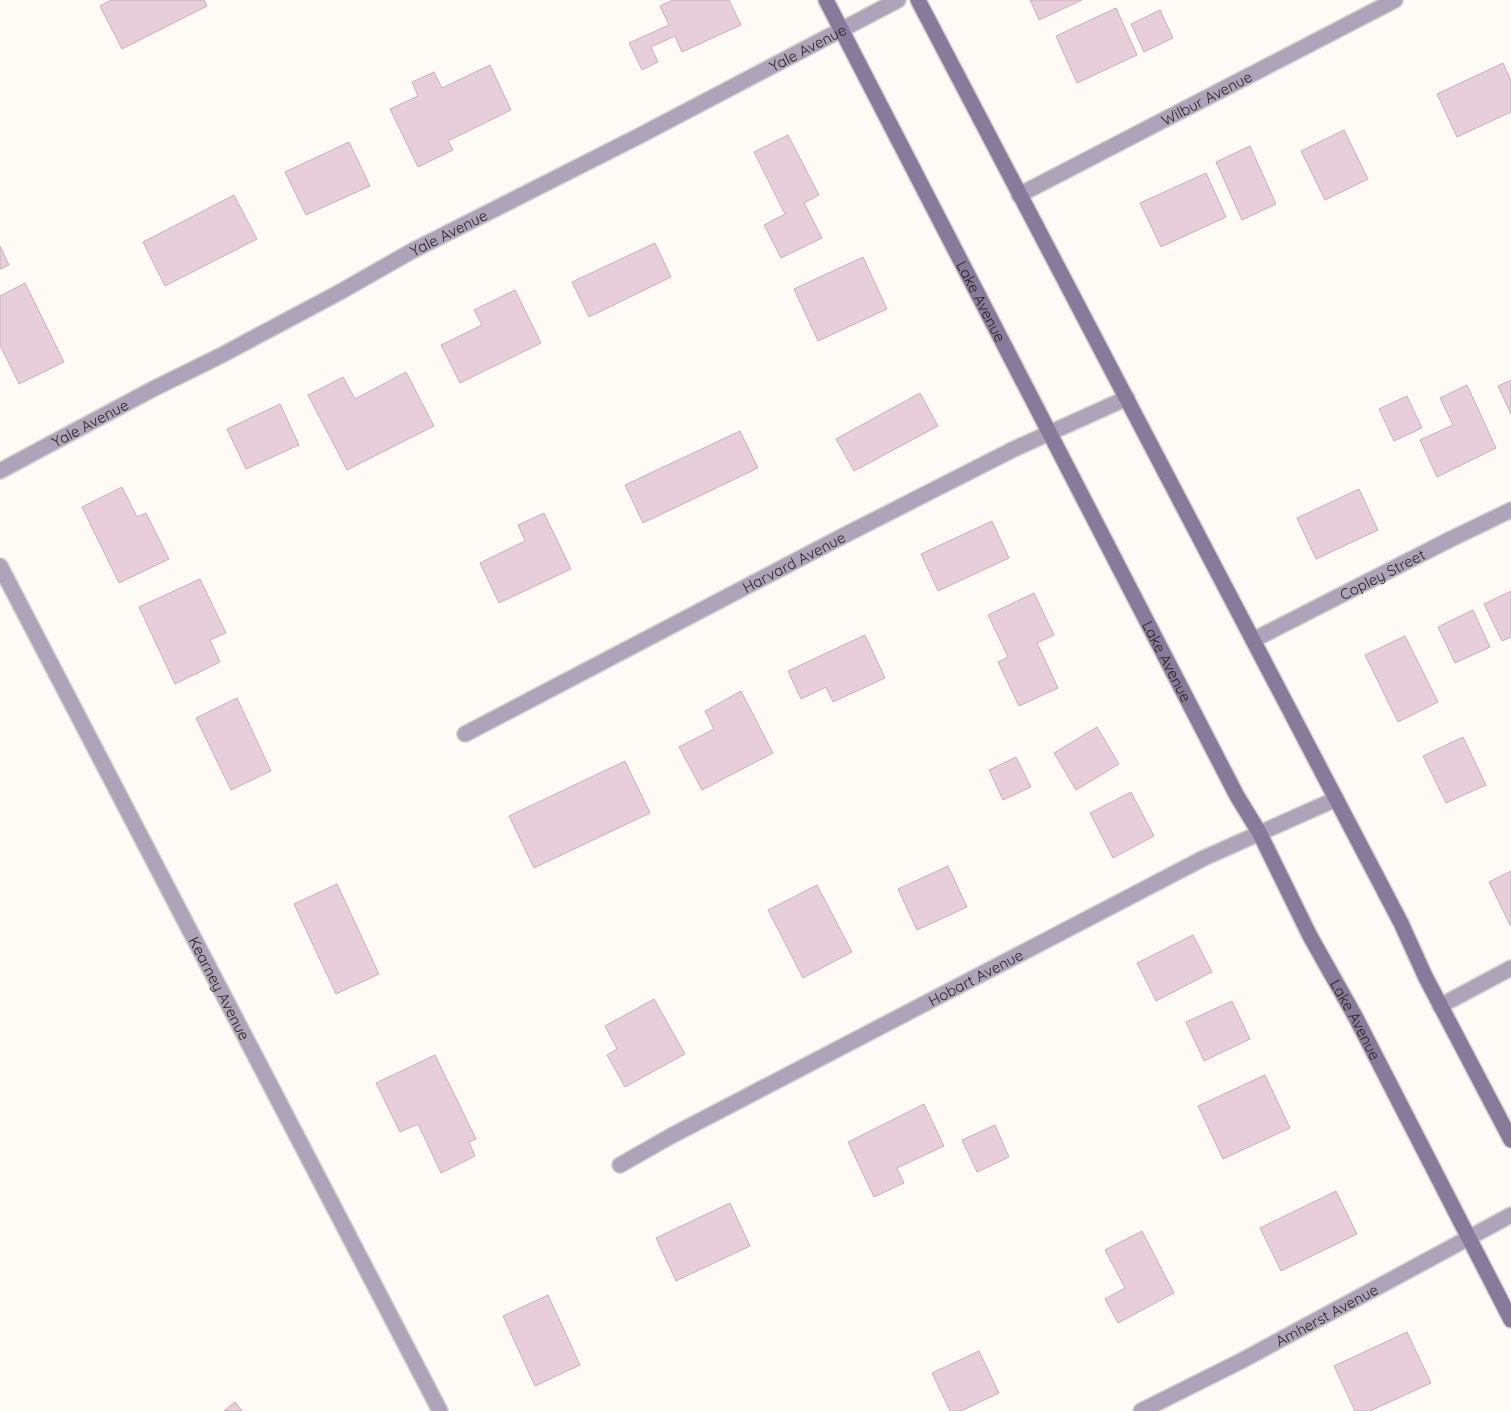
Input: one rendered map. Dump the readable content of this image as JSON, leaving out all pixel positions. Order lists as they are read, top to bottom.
{
  "streets": {
    "main road": ["Lake Avenue"],
    "street": [
      "Yale Avenue",
      "Wilbur Avenue",
      "Harvard Avenue",
      "Copley Street",
      "Hobart Avenue",
      "Kearney Avenue",
      "Amherst Avenue"
    ]
  },
  "crossings": [
    ["Yale Avenue", "Lake Avenue"],
    ["Lake Avenue", "Harvard Avenue"],
    ["Lake Avenue", "Hobart Avenue"],
    ["Lake Avenue", "Amherst Avenue"]
  ]
}
